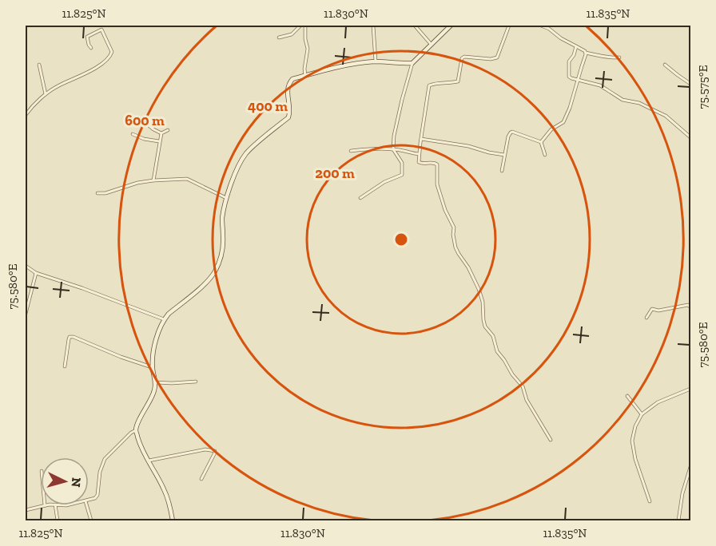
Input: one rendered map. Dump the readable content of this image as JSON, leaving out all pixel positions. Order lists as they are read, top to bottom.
{
  "north": "right",
  "coordinates": [
    "11.825°N",
    "11.830°N",
    "11.835°N",
    "75.575°E",
    "75.580°E"
  ],
  "rings": ["400 m", "600 m", "200 m"]
}
